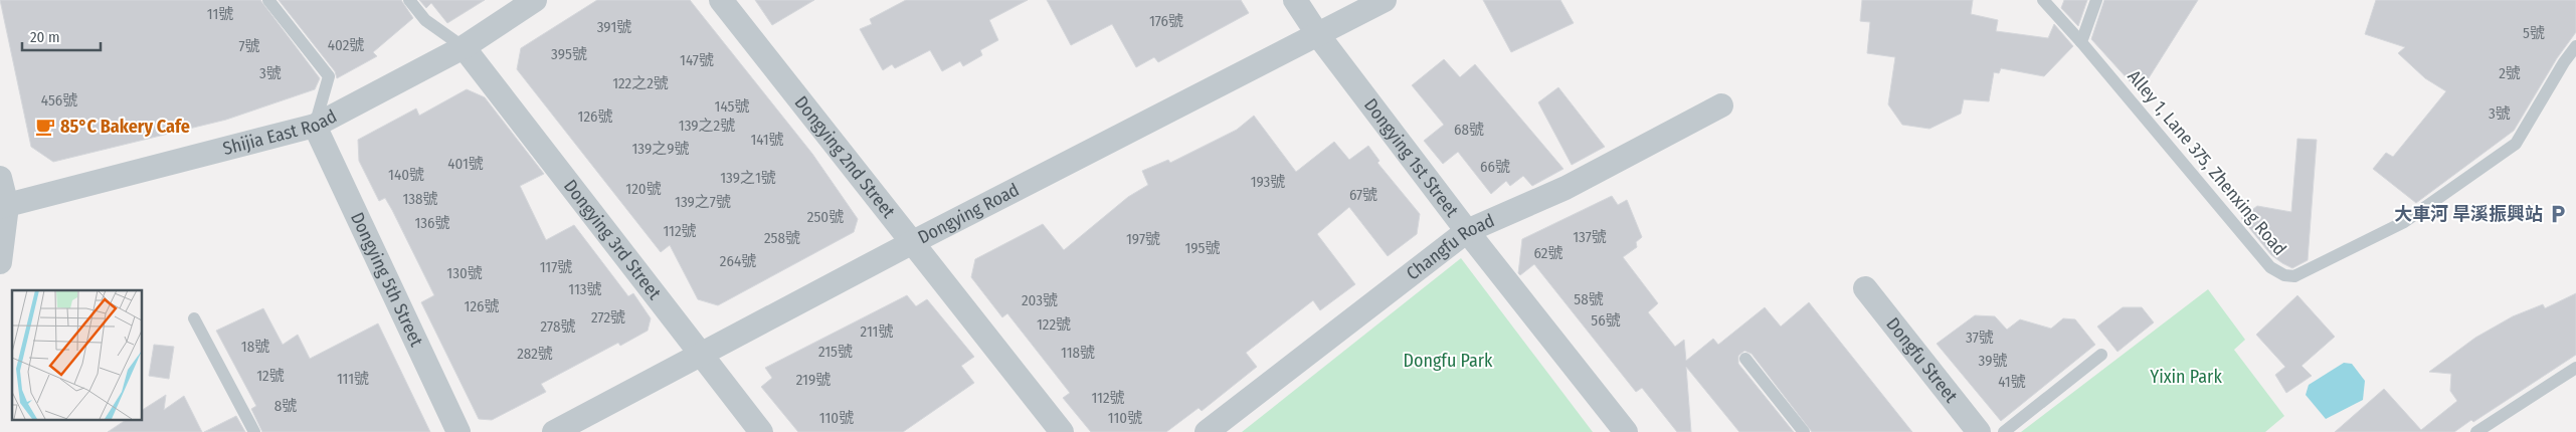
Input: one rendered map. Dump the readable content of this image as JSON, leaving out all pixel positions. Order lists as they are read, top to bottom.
{
  "streets": {
    "street": [
      "Shijia East Road",
      "Dongying 2nd Street",
      "Dongying 1st Street",
      "Dongying Road",
      "Dongying 3rd Street",
      "Changfu Road",
      "Dongying 5th Street",
      "Dongfu Street"
    ],
    "lane": ["Alley 1, Lane 375, Zhenxing Road"]
  },
  "crossings": [
    ["Shijia East Road", "Dongying 3rd Street"],
    ["Shijia East Road", "Dongying 5th Street"],
    ["Dongying 2nd Street", "Dongying Road"],
    ["Dongying 1st Street", "Dongying Road"],
    ["Dongying 1st Street", "Changfu Road"],
    ["Dongying Road", "Dongying 3rd Street"]
  ],
  "parks": ["Dongfu Park", "Yixin Park"],
  "places": {
    "cafe": ["85°C Bakery Cafe"],
    "parking": ["大車河 旱溪振興站"]
  },
  "house_numbers": [
    "11號",
    "176號",
    "391號",
    "5號",
    "402號",
    "7號",
    "395號",
    "147號",
    "3號",
    "2號",
    "122之2號",
    "456號",
    "145號",
    "3號",
    "126號",
    "139之2號",
    "68號",
    "141號",
    "139之9號",
    "401號",
    "66號",
    "140號",
    "139之1號",
    "193號",
    "120號",
    "67號",
    "138號",
    "139之7號",
    "250號",
    "136號",
    "112號",
    "137號",
    "258號",
    "197號",
    "195號",
    "62號",
    "264號",
    "117號",
    "130號",
    "113號",
    "58號",
    "203號",
    "126號",
    "272號",
    "56號",
    "122號",
    "278號",
    "211號",
    "37號",
    "18號",
    "215號",
    "118號",
    "282號",
    "39號",
    "12號",
    "111號",
    "219號",
    "41號",
    "112號",
    "8號",
    "110號",
    "110號"
  ],
  "scale_bar": "20 m"
}
